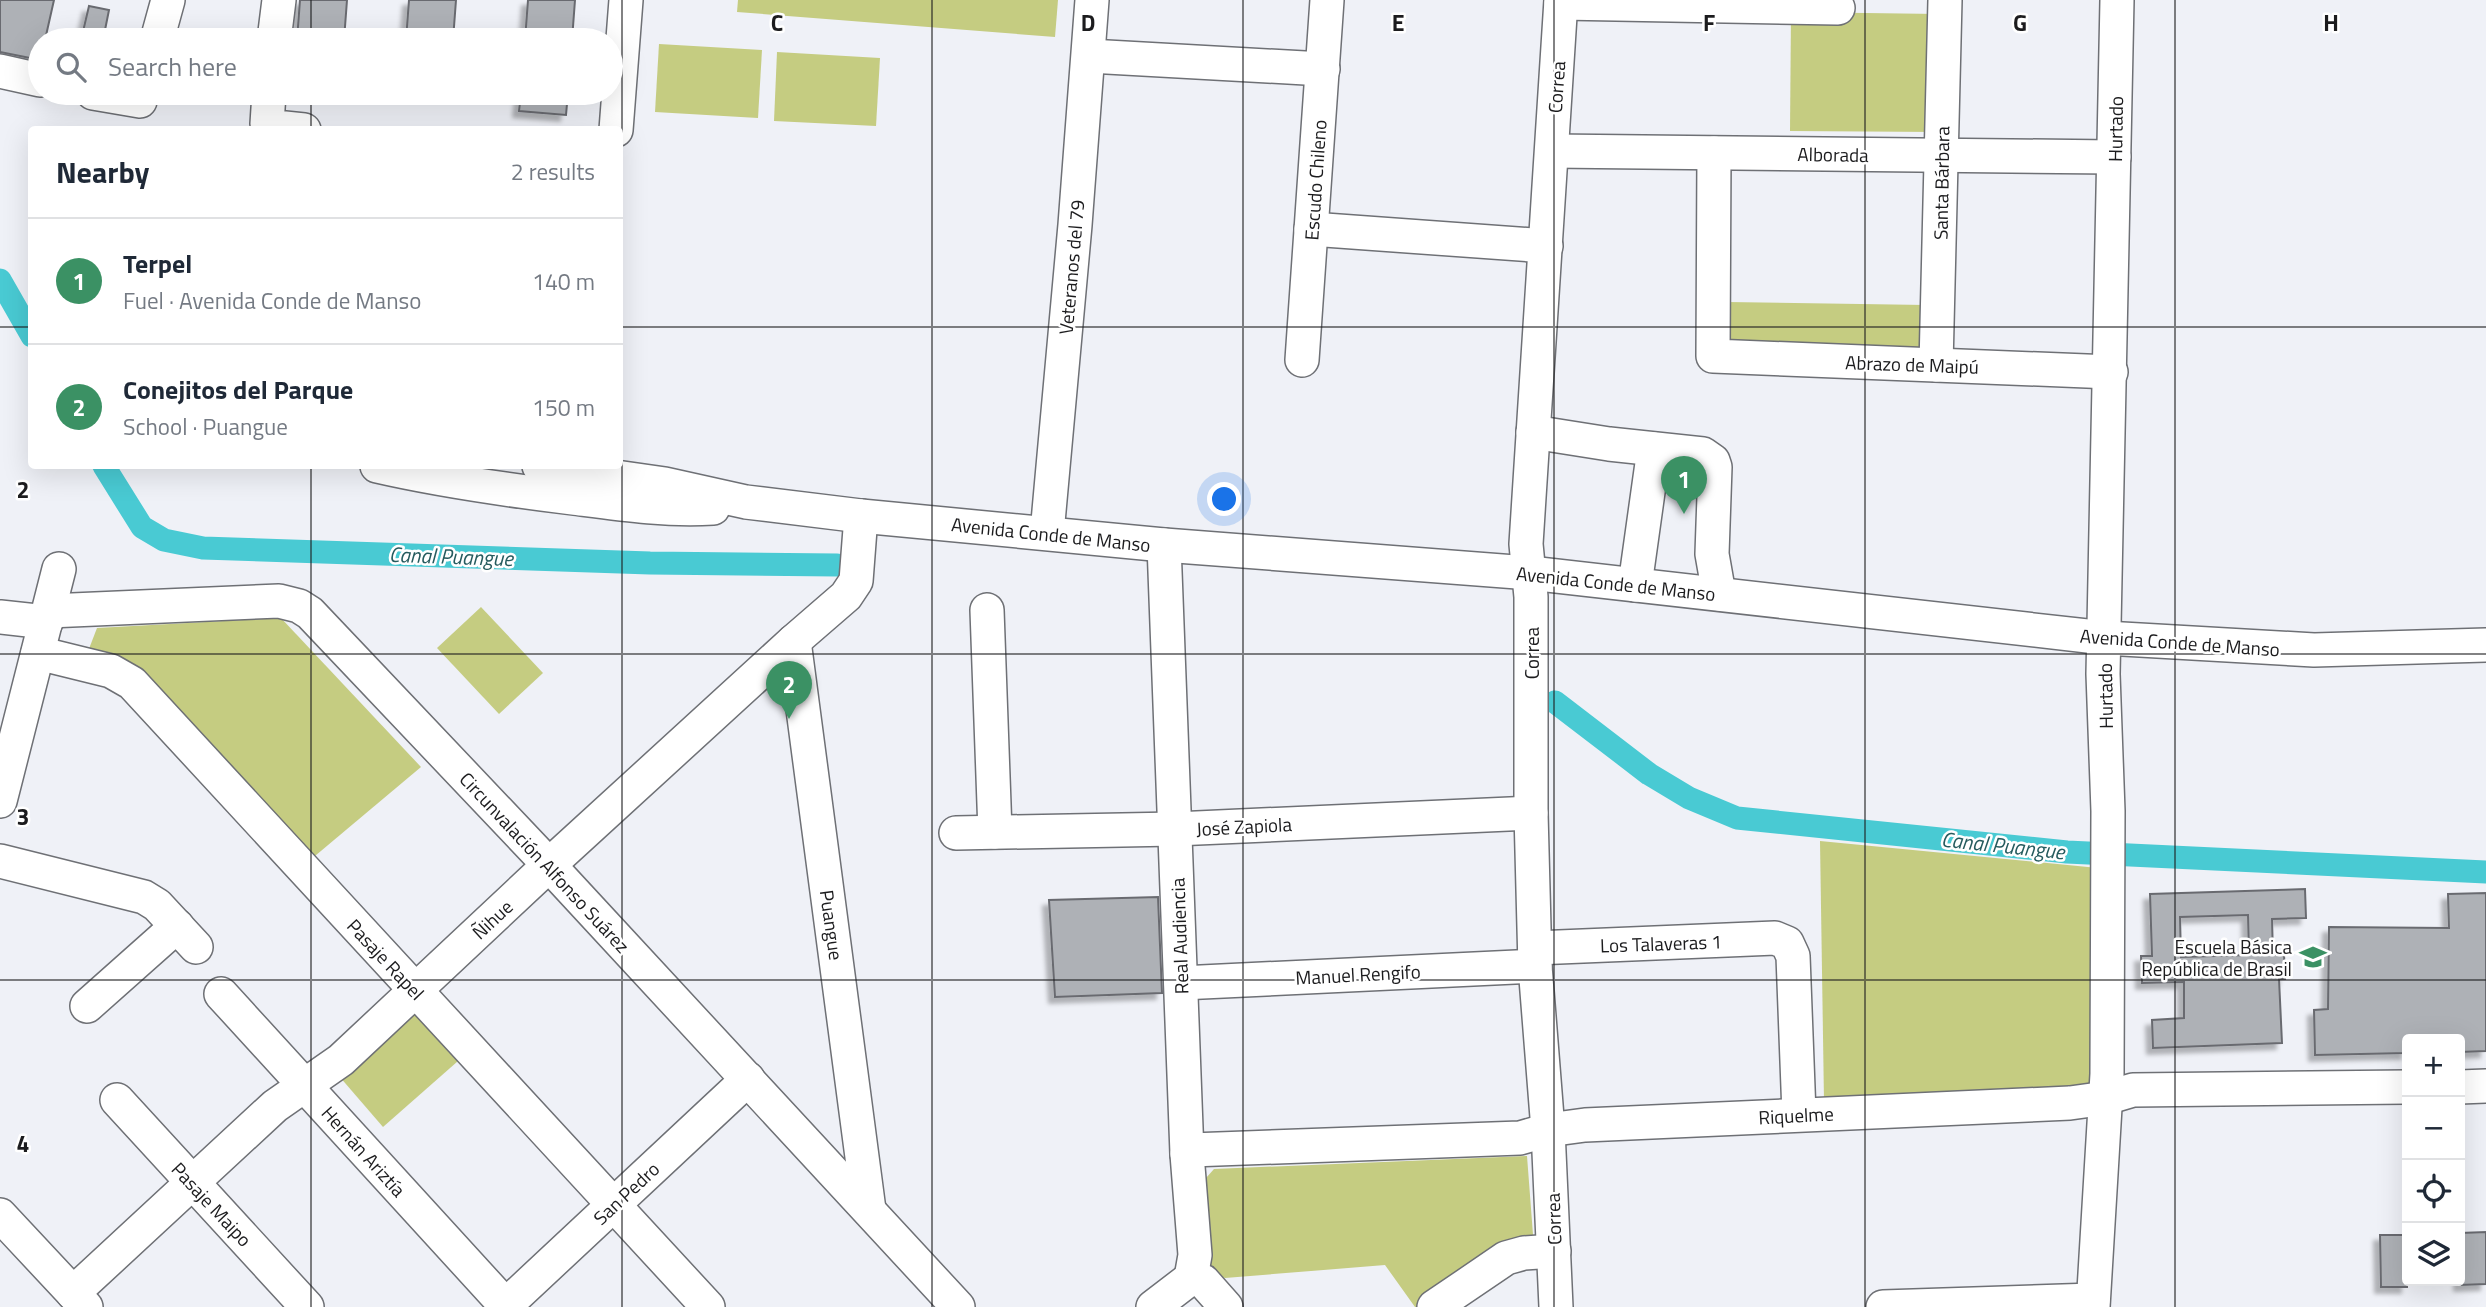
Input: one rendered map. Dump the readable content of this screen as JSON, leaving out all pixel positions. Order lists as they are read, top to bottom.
{
  "streets": {
    "street": [
      "Correa",
      "Hurtado",
      "Alborada",
      "Escudo Chileno",
      "Santa Bárbara",
      "Veteranos del 79",
      "Abrazo de Maipú",
      "Avenida Conde de Manso",
      "José Zapiola",
      "Circunvalación Alfonso Suárez",
      "Ñihue",
      "Puangue",
      "Real Audiencia",
      "Los Talaveras 1",
      "Pasaje Rapel",
      "Manuel Rengifo",
      "Riquelme",
      "Hernán Ariztía",
      "San Pedro",
      "Pasaje Maipo"
    ]
  },
  "crossings": [
    ["Correa", "Alborada"],
    ["Correa", "Avenida Conde de Manso"],
    ["Correa", "José Zapiola"],
    ["Correa", "Los Talaveras 1"],
    ["Correa", "Manuel Rengifo"],
    ["Correa", "Riquelme"],
    ["Hurtado", "Alborada"],
    ["Hurtado", "Abrazo de Maipú"],
    ["Hurtado", "Avenida Conde de Manso"],
    ["Hurtado", "Riquelme"],
    ["Alborada", "Santa Bárbara"],
    ["Alborada", "Abrazo de Maipú"],
    ["Santa Bárbara", "Abrazo de Maipú"],
    ["Veteranos del 79", "Avenida Conde de Manso"],
    ["Avenida Conde de Manso", "Ñihue"],
    ["Avenida Conde de Manso", "Real Audiencia"],
    ["José Zapiola", "Real Audiencia"],
    ["Circunvalación Alfonso Suárez", "Ñihue"],
    ["Circunvalación Alfonso Suárez", "Puangue"],
    ["Circunvalación Alfonso Suárez", "Pasaje Rapel"],
    ["Circunvalación Alfonso Suárez", "San Pedro"],
    ["Ñihue", "Puangue"],
    ["Ñihue", "Pasaje Rapel"],
    ["Ñihue", "Hernán Ariztía"],
    ["Ñihue", "Pasaje Maipo"],
    ["Real Audiencia", "Manuel Rengifo"],
    ["Real Audiencia", "Riquelme"],
    ["Los Talaveras 1", "Manuel Rengifo"],
    ["Los Talaveras 1", "Riquelme"],
    ["Pasaje Rapel", "San Pedro"],
    ["Hernán Ariztía", "San Pedro"]
  ],
  "water": ["Canal Puangue"],
  "places": {
    "school or university": ["Escuela Básica República de Brasil"]
  },
  "page": {
    "search": "Search here",
    "heading": ["Nearby", "2 results"],
    "list": [
      {
        "mark": "1",
        "name": "Terpel",
        "note": "Fuel · Avenida Conde de Manso",
        "value": "140 m"
      },
      {
        "mark": "2",
        "name": "Conejitos del Parque",
        "note": "School · Puangue",
        "value": "150 m"
      }
    ],
    "pins": ["1", "2"],
    "map_buttons": ["+", "−"]
  },
  "grid": {
    "columns": [
      "C",
      "D",
      "E",
      "F",
      "G",
      "H"
    ],
    "rows": ["2", "3", "4"]
  }
}
